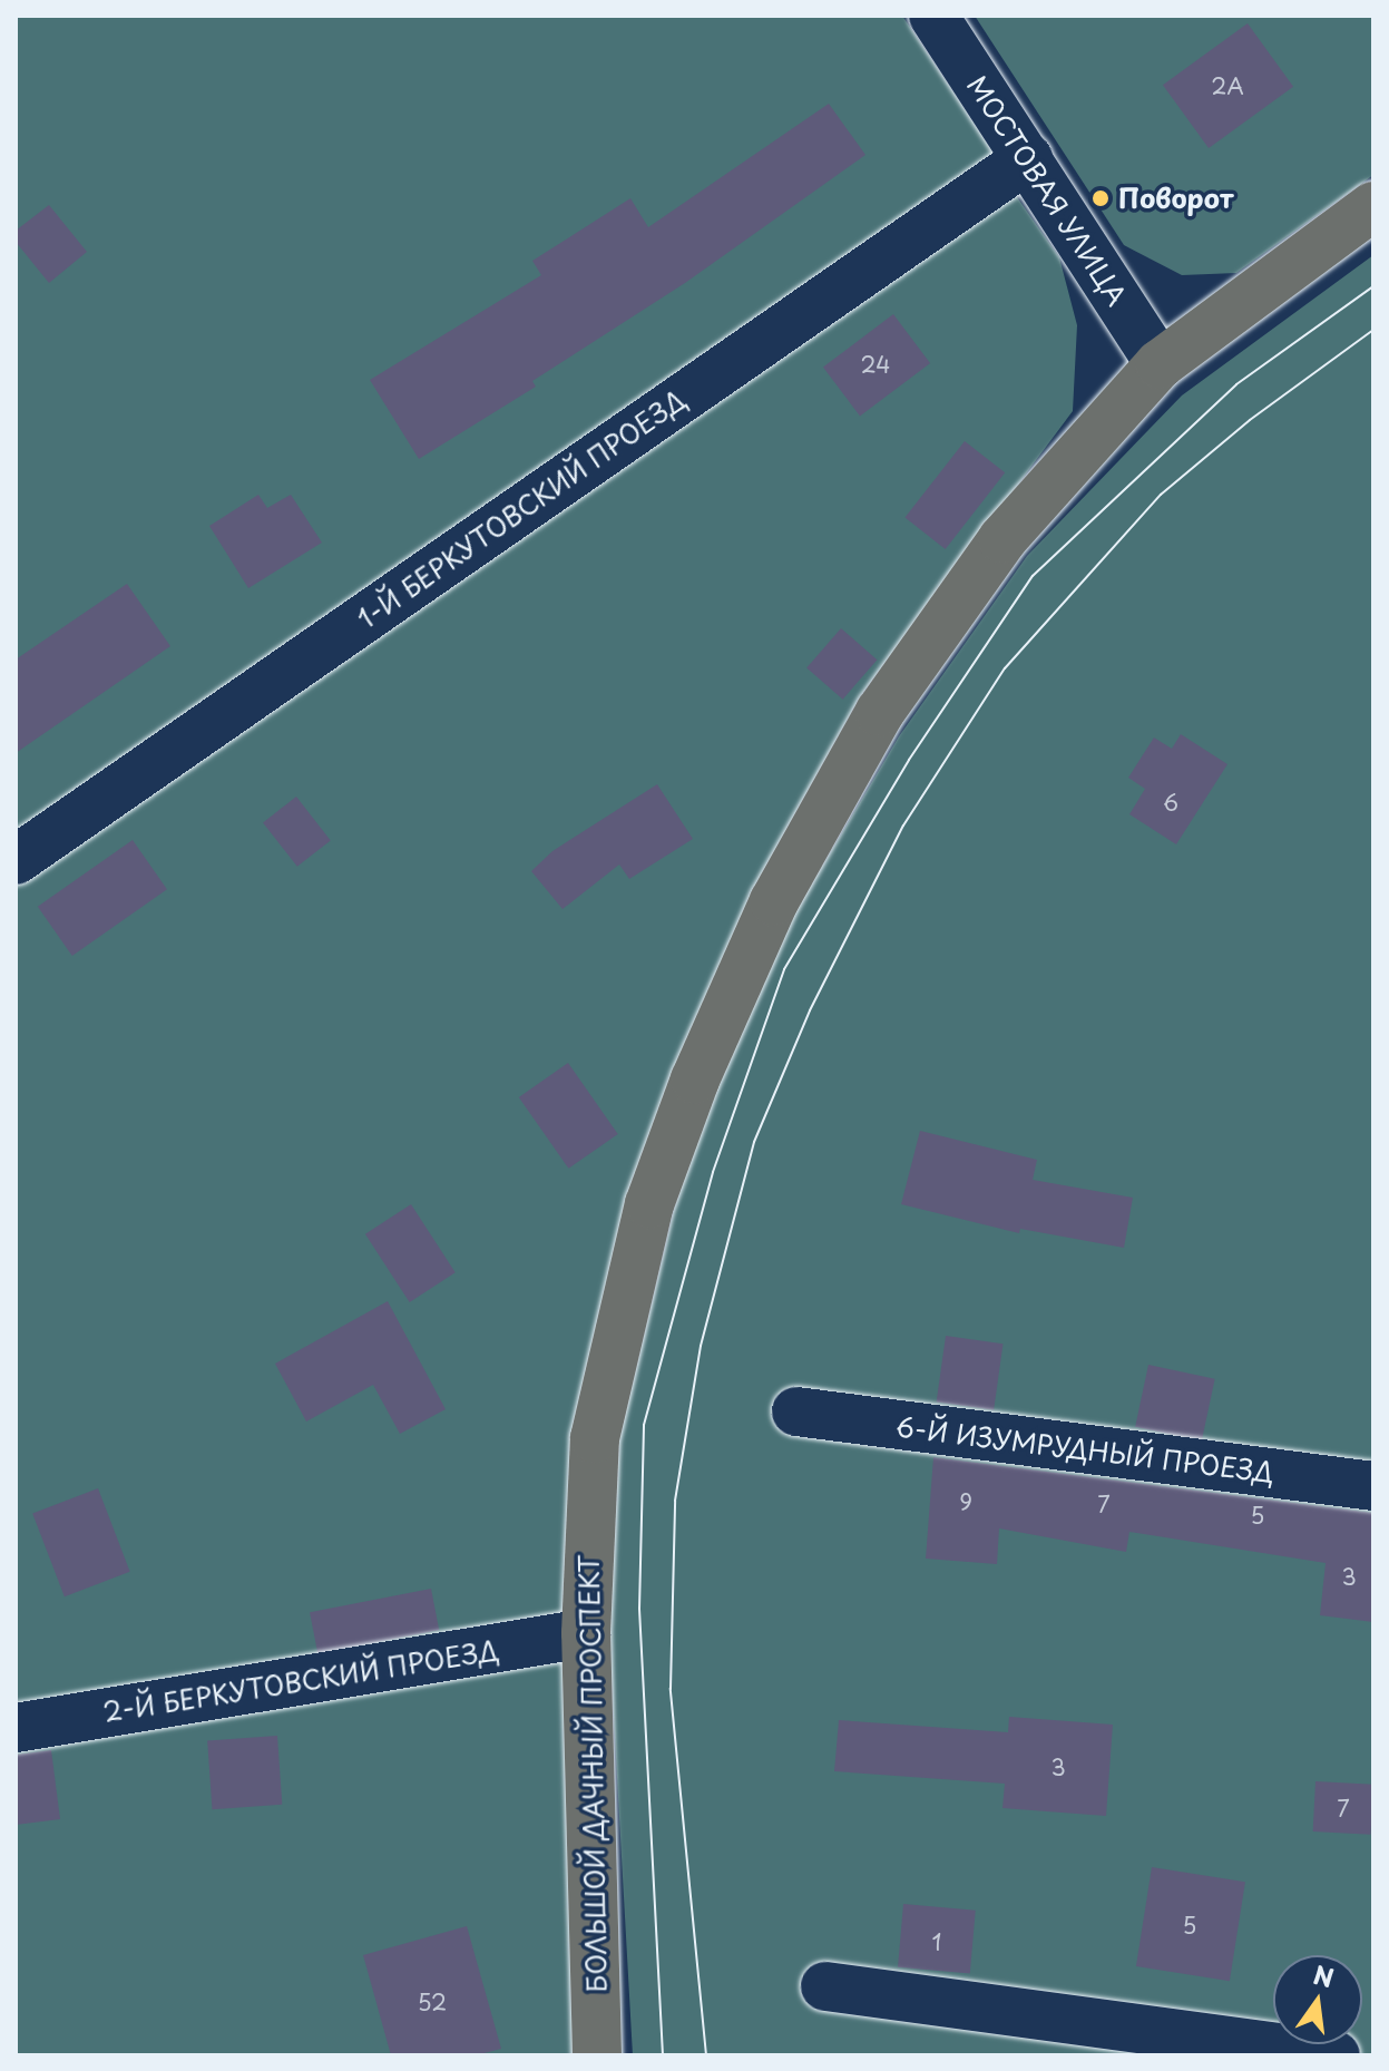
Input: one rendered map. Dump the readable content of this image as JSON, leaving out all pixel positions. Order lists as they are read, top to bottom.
{
  "streets": {
    "main road": ["БОЛЬШОЙ ДАЧНЫЙ ПРОСПЕКТ"],
    "street": [
      "МОСТОВАЯ УЛИЦА",
      "1-Й БЕРКУТОВСКИЙ ПРОЕЗД",
      "6-Й ИЗУМРУДНЫЙ ПРОЕЗД",
      "2-Й БЕРКУТОВСКИЙ ПРОЕЗД"
    ]
  },
  "crossings": [
    ["МОСТОВАЯ УЛИЦА", "1-Й БЕРКУТОВСКИЙ ПРОЕЗД"],
    ["МОСТОВАЯ УЛИЦА", "БОЛЬШОЙ ДАЧНЫЙ ПРОСПЕКТ"],
    ["2-Й БЕРКУТОВСКИЙ ПРОЕЗД", "БОЛЬШОЙ ДАЧНЫЙ ПРОСПЕКТ"]
  ],
  "places": ["Поворот"],
  "house_numbers": [
    "2А",
    "24",
    "6",
    "9",
    "7",
    "5",
    "3",
    "3",
    "7",
    "5",
    "1",
    "52"
  ],
  "north": "top"
}
